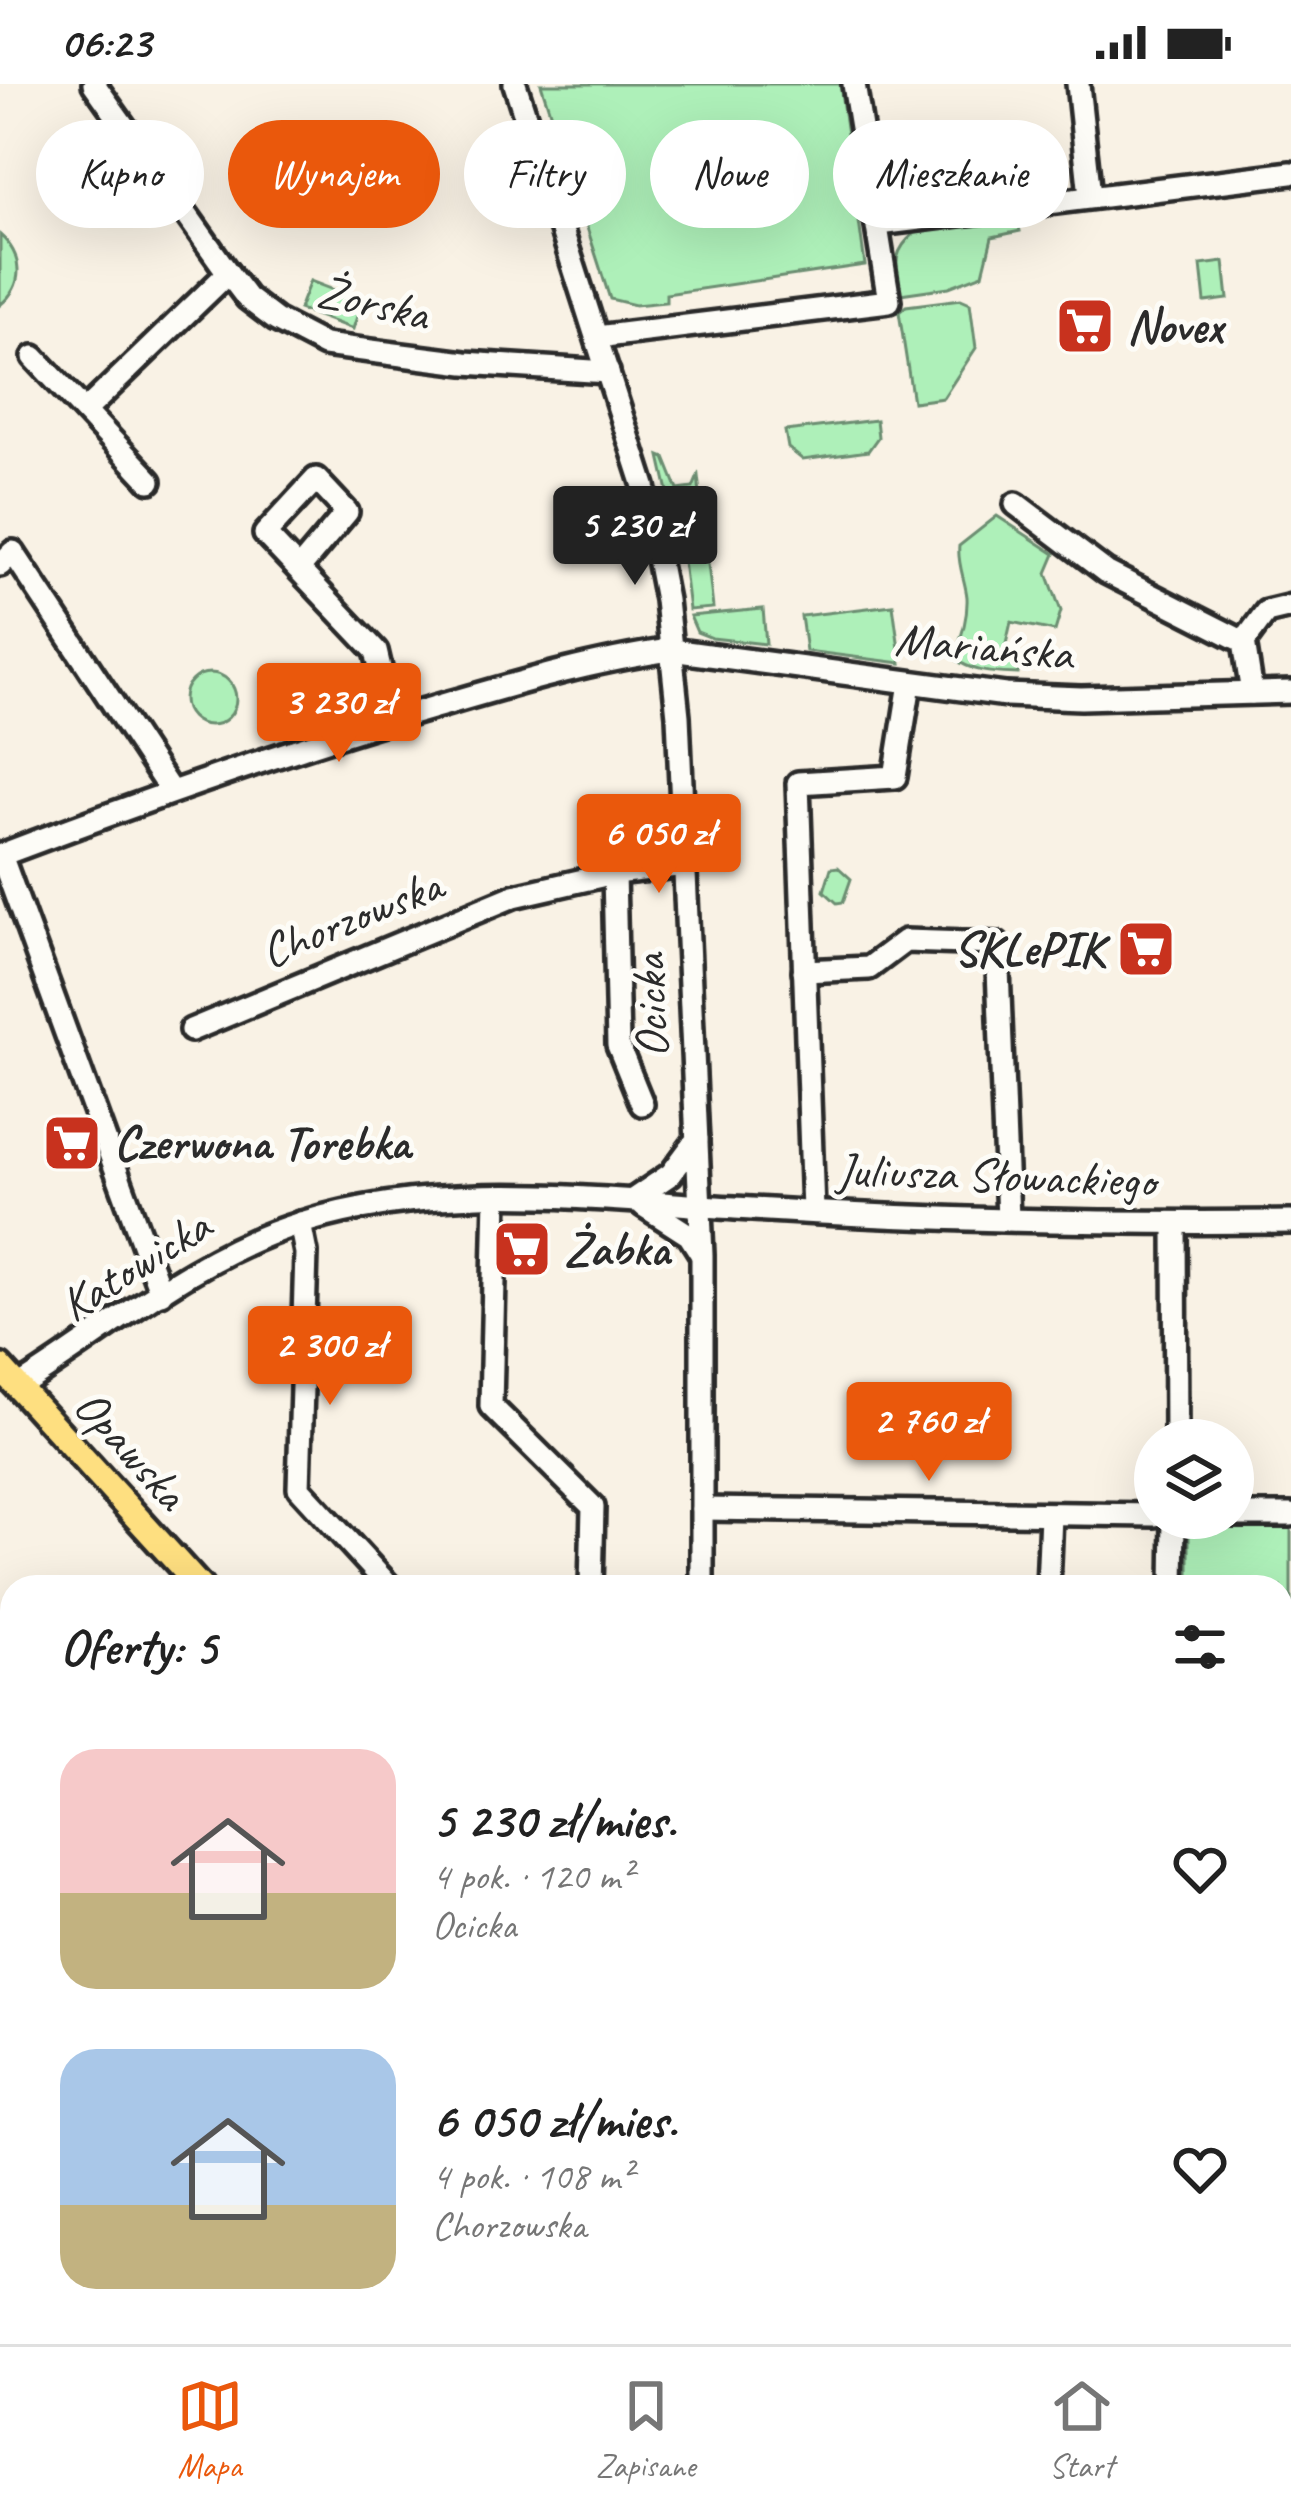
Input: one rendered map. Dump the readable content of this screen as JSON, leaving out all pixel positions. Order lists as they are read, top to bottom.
{
  "streets": {
    "main road": ["Opawska"],
    "street": [
      "Żorska",
      "Mariańska",
      "Chorzowska",
      "Ocicka",
      "Juliusza Słowackiego",
      "Katowicka"
    ]
  },
  "crossings": [
    ["Żorska", "Ocicka"],
    ["Mariańska", "Ocicka"],
    ["Chorzowska", "Ocicka"],
    ["Ocicka", "Juliusza Słowackiego"],
    ["Ocicka", "Katowicka"],
    ["Juliusza Słowackiego", "Katowicka"],
    ["Katowicka", "Opawska"]
  ],
  "places": {
    "supermarket": [
      "Novex",
      "SKLePIK",
      "Czerwona Torebka",
      "Żabka"
    ]
  },
  "page": {
    "status": "06:23",
    "chip": [
      "Kupno",
      "Wynajem",
      "Filtry",
      "Nowe",
      "Mieszkanie"
    ],
    "price": [
      "5 230 zł",
      "3 230 zł",
      "6 050 zł",
      "2 300 zł",
      "2 760 zł"
    ],
    "heading": "Oferty: 5",
    "list": [
      {
        "name": "5 230 zł/mies.",
        "note": "4 pok. · 120 m² · Ocicka"
      },
      {
        "name": "6 050 zł/mies.",
        "note": "4 pok. · 108 m² · Chorzowska"
      }
    ],
    "tabs": ["Mapa", "Zapisane", "Start"]
  }
}
